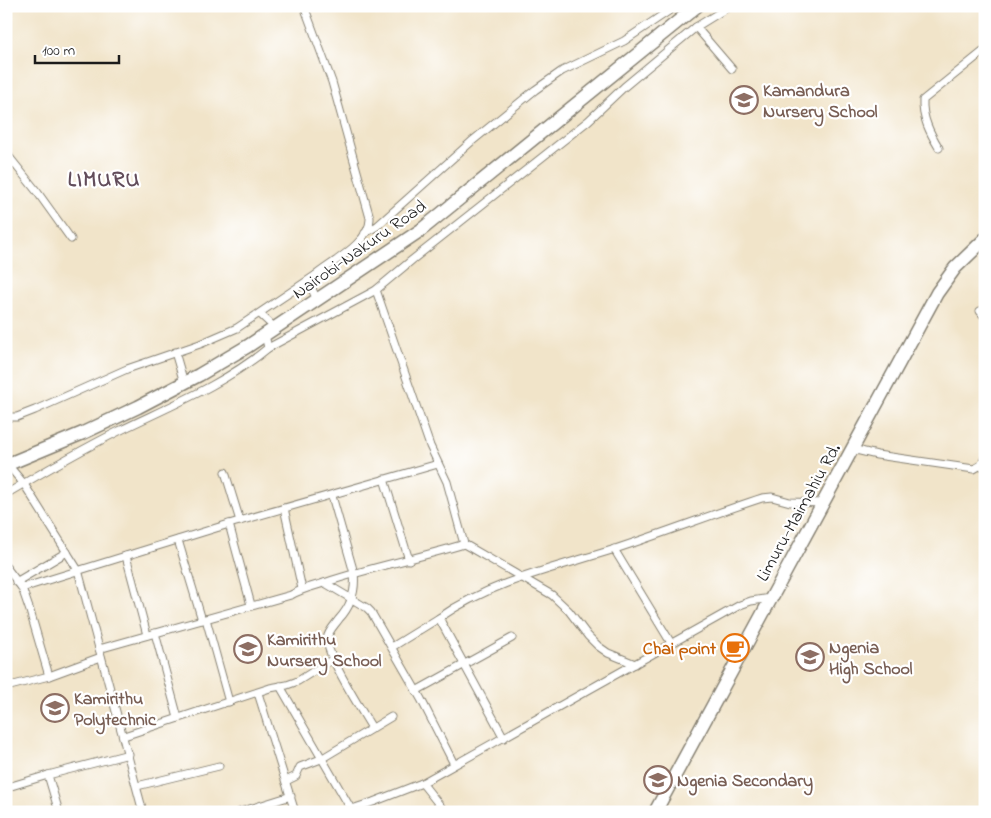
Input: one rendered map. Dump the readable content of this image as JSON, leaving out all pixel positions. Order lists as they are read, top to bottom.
{
  "streets": {
    "highway": ["Nairobi-Nakuru Road", "Limuru-Maimahiu Rd."]
  },
  "districts": ["LIMURU"],
  "places": {
    "school or university": [
      "Kamandura Nursery School",
      "Kamirithu Nursery School",
      "Ngenia High School",
      "Kamirithu Polytechnic",
      "Ngenia Secondary"
    ],
    "cafe": ["Chai point"]
  },
  "scale_bar": "100 m"
}
